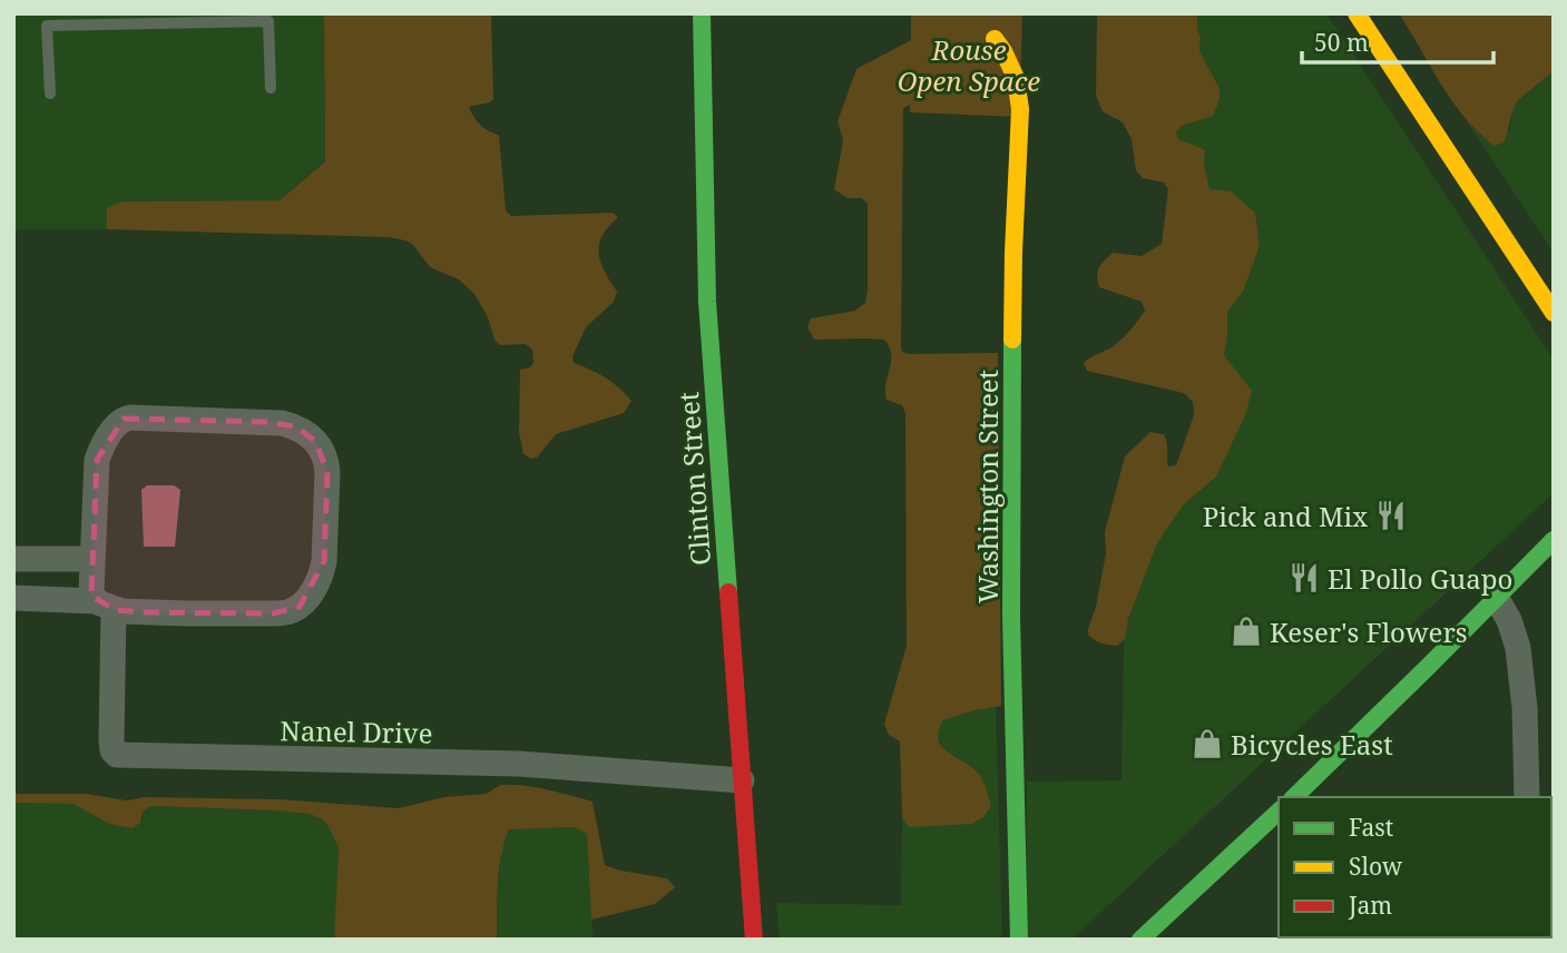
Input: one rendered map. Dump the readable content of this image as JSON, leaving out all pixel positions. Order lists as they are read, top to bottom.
{
  "streets": {
    "street": ["Clinton Street", "Washington Street", "Nanel Drive"]
  },
  "crossings": [
    ["Clinton Street", "Nanel Drive"]
  ],
  "parks": ["Rouse Open Space"],
  "places": {
    "restaurant": ["Pick and Mix", "El Pollo Guapo"],
    "shop": ["Keser's Flowers", "Bicycles East"]
  },
  "legend": ["Fast", "Slow", "Jam"],
  "scale_bar": "50 m"
}
